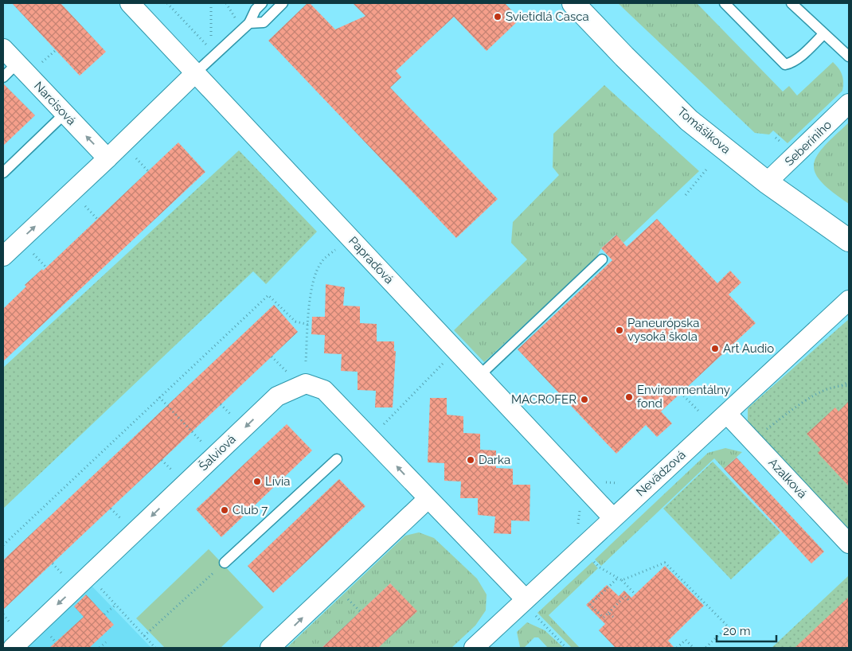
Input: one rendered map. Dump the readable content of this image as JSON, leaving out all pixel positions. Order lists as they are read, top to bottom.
{
  "streets": {
    "main road": ["Tomášikova"],
    "street": [
      "Narcisová",
      "Seberíniho",
      "Papraďová",
      "Šalviová",
      "Nevädzová",
      "Azalková"
    ]
  },
  "crossings": [
    ["Tomášikova", "Seberíniho"],
    ["Papraďová", "Nevädzová"],
    ["Šalviová", "Nevädzová"],
    ["Nevädzová", "Azalková"]
  ],
  "one_way": ["Narcisová"],
  "places": [
    "Svietidlá Casca",
    "Paneurópska vysoká škola",
    "Art Audio",
    "Environmentálny fond",
    "MACROFER",
    "Darka",
    "Lívia",
    "Club 7"
  ],
  "scale_bar": "20 m"
}
